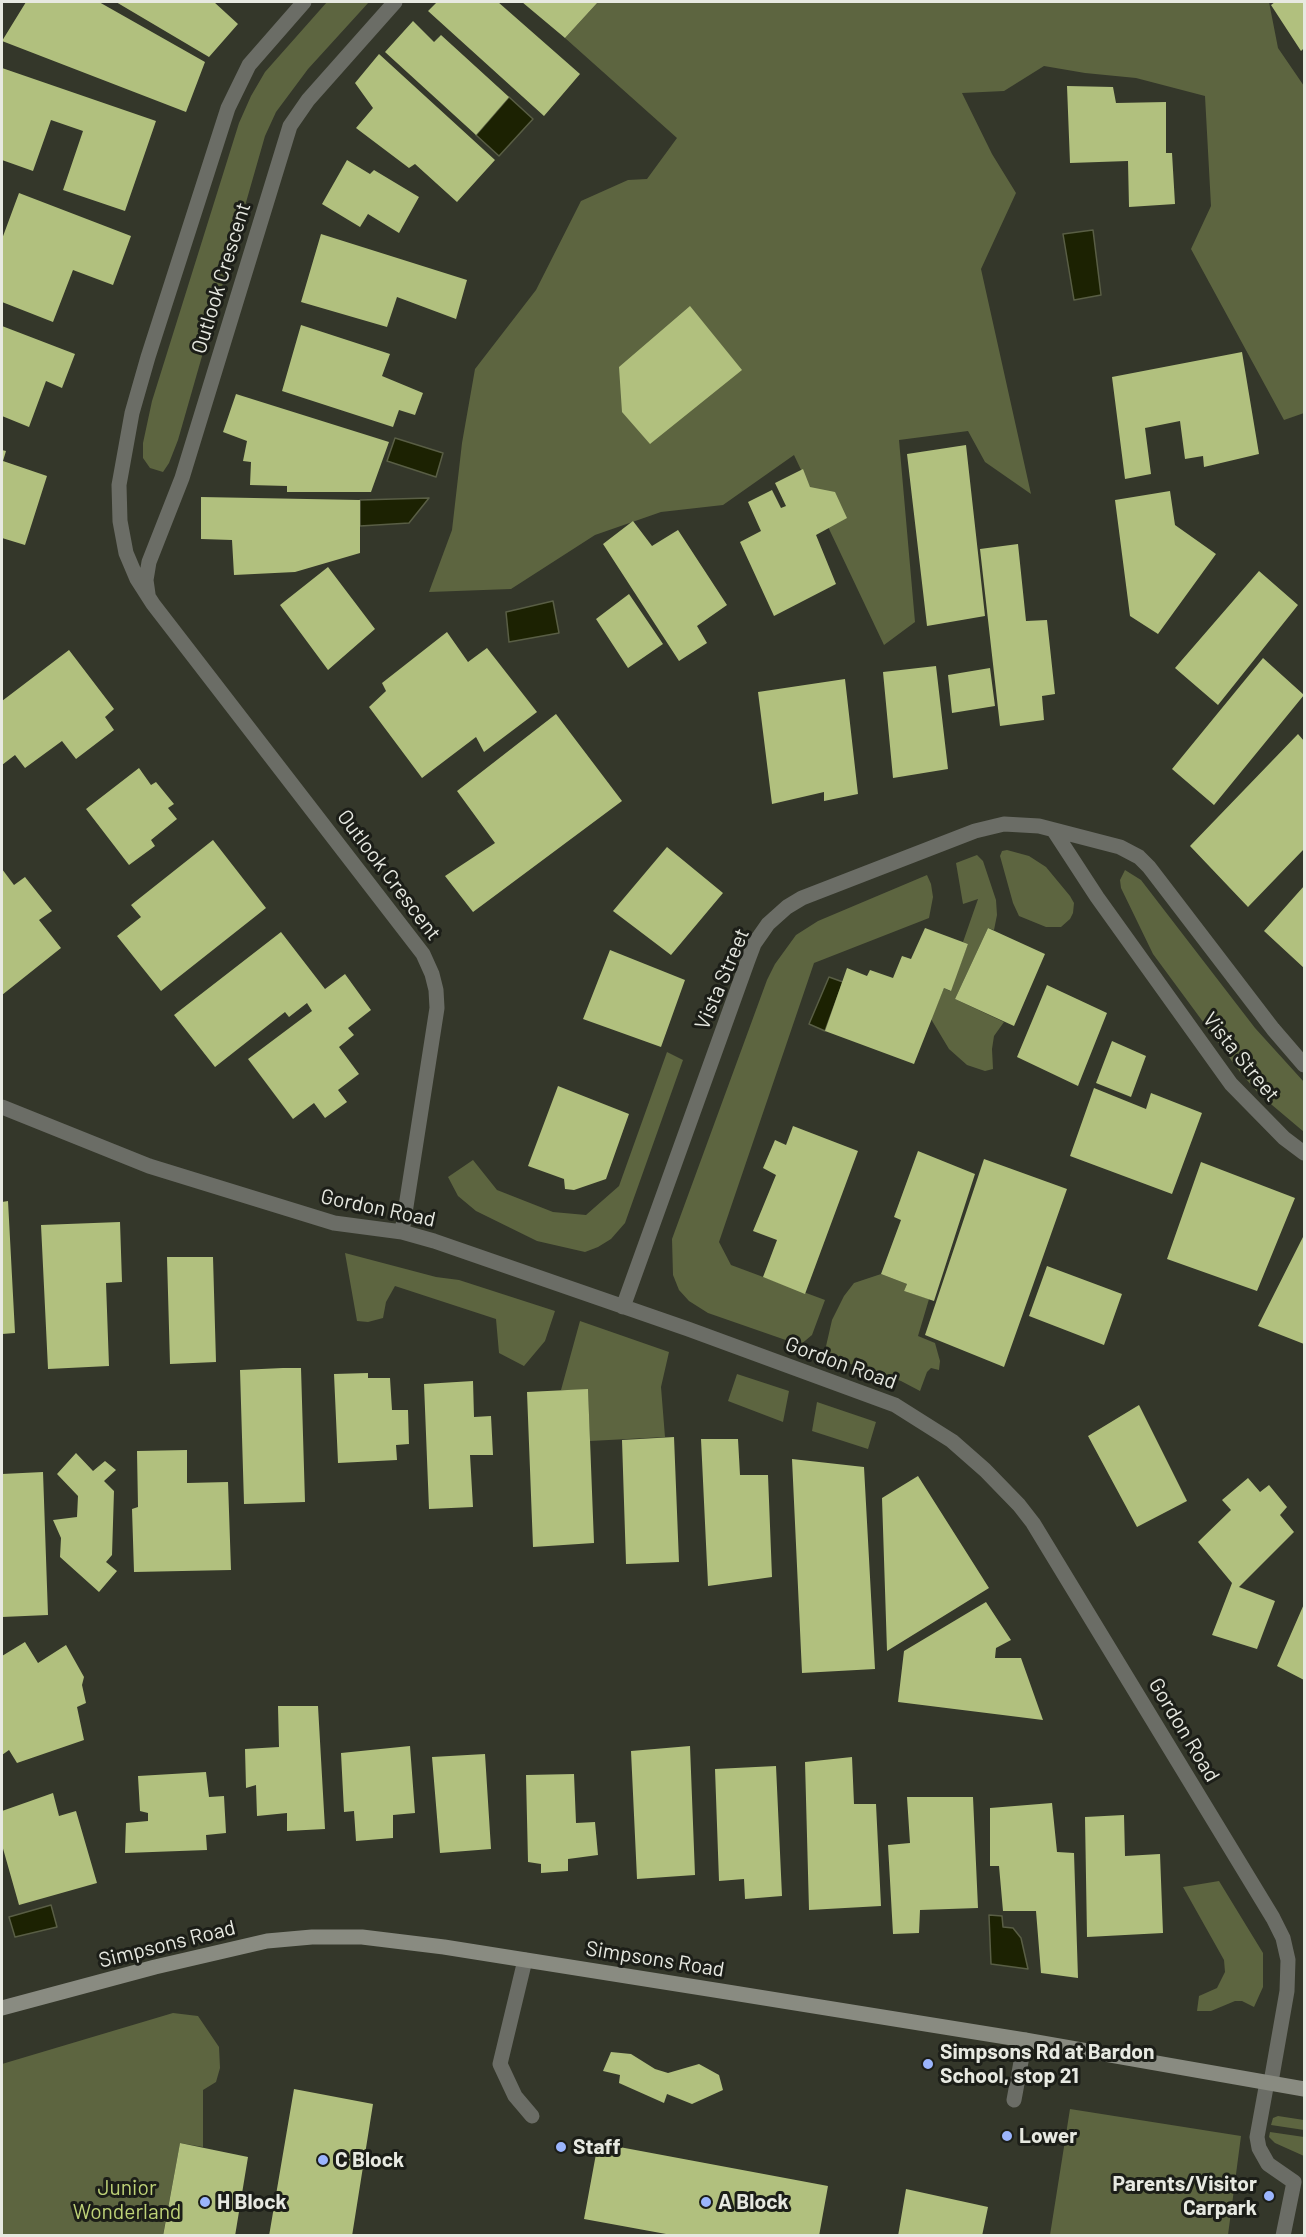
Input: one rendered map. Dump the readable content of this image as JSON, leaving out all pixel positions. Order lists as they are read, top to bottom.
{
  "streets": {
    "main road": ["Simpsons Road"],
    "street": ["Outlook Crescent", "Vista Street", "Gordon Road"]
  },
  "crossings": [
    ["Outlook Crescent", "Gordon Road"],
    ["Vista Street", "Gordon Road"],
    ["Gordon Road", "Simpsons Road"]
  ],
  "parks": ["Junior Wonderland"],
  "places": [
    "Simpsons Rd at Bardon School, stop 21",
    "Lower",
    "Staff",
    "C Block",
    "Parents/Visitor Carpark",
    "H Block",
    "A Block"
  ]
}
